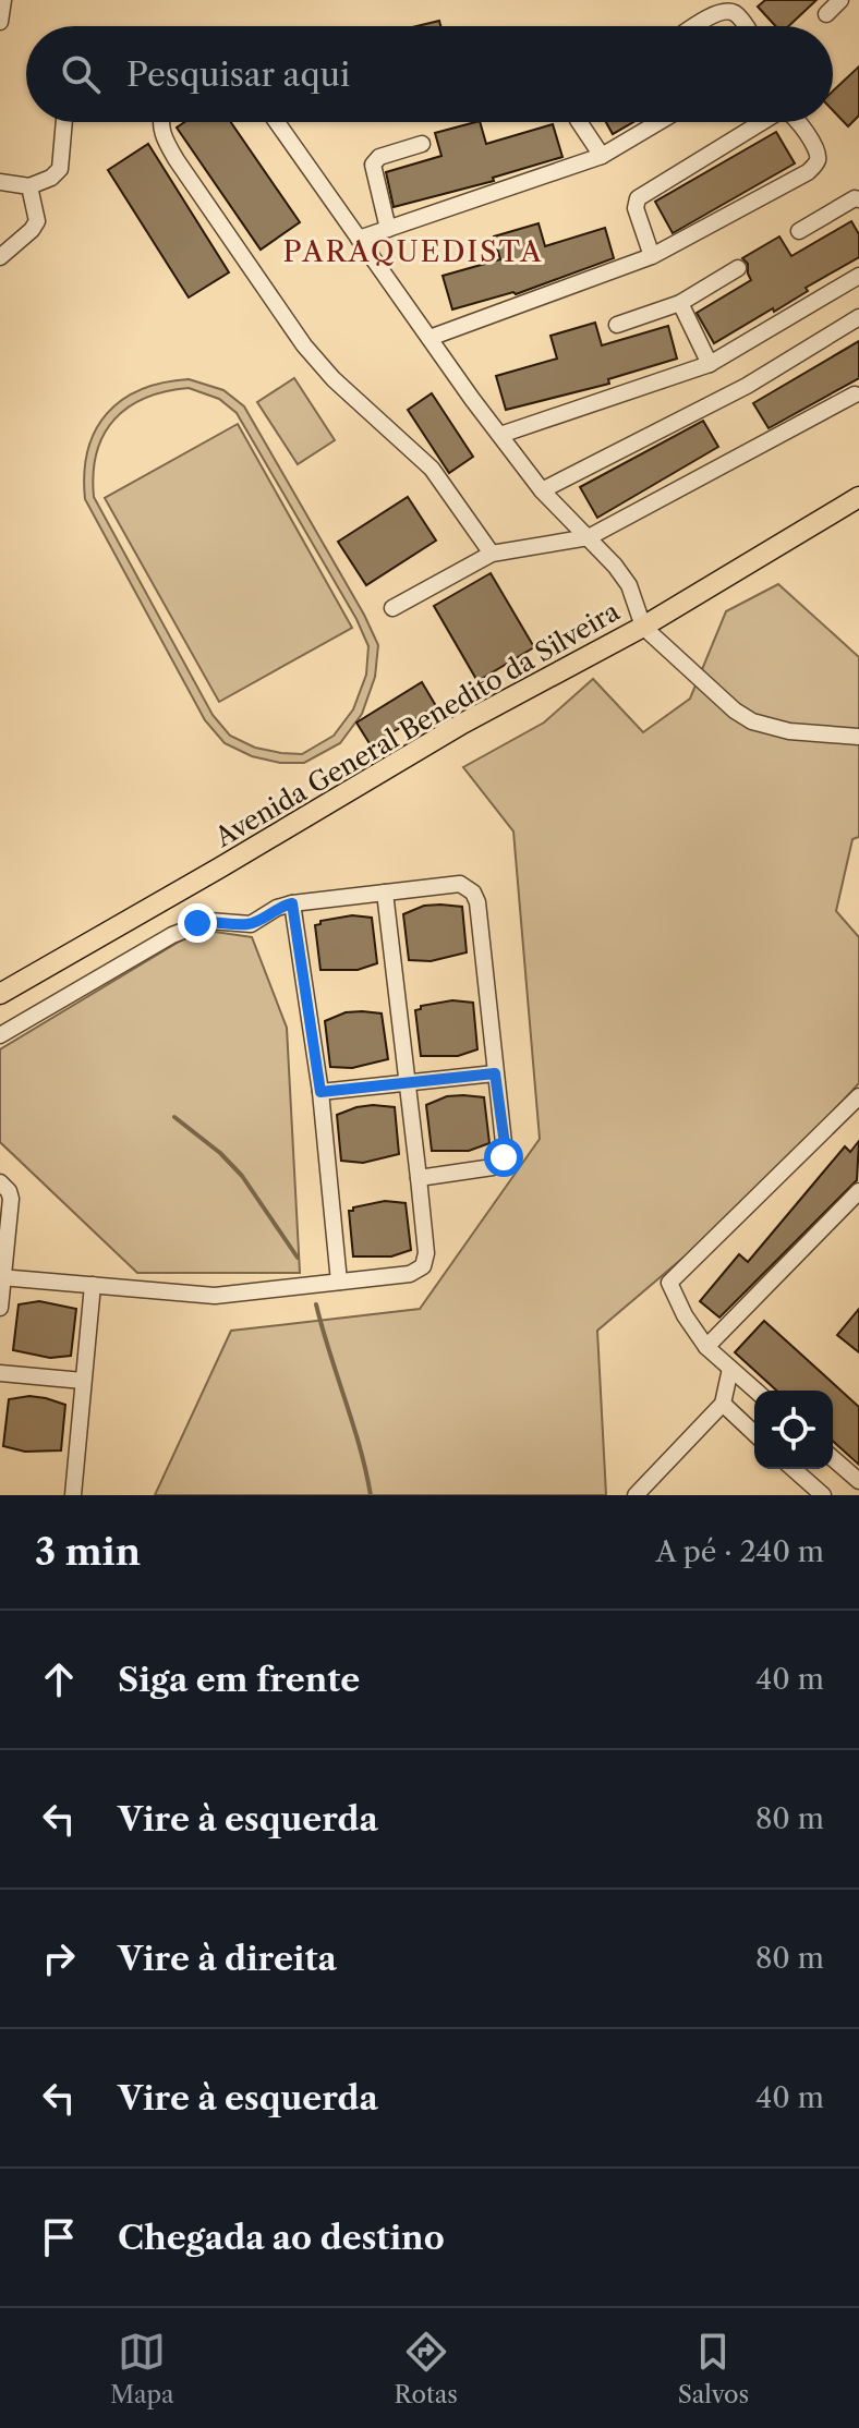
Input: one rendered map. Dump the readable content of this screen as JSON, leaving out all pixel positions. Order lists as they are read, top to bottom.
{
  "streets": {
    "main road": ["Avenida General Benedito da Silveira"]
  },
  "districts": ["PARAQUEDISTA"],
  "page": {
    "search": "Pesquisar aqui",
    "heading": ["3 min", "A pé · 240 m"],
    "list": [
      ["Siga em frente", "40 m"],
      ["Vire à esquerda", "80 m"],
      ["Vire à direita", "80 m"],
      ["Vire à esquerda", "40 m"],
      "Chegada ao destino"
    ],
    "nav": ["Mapa", "Rotas", "Salvos"]
  }
}
